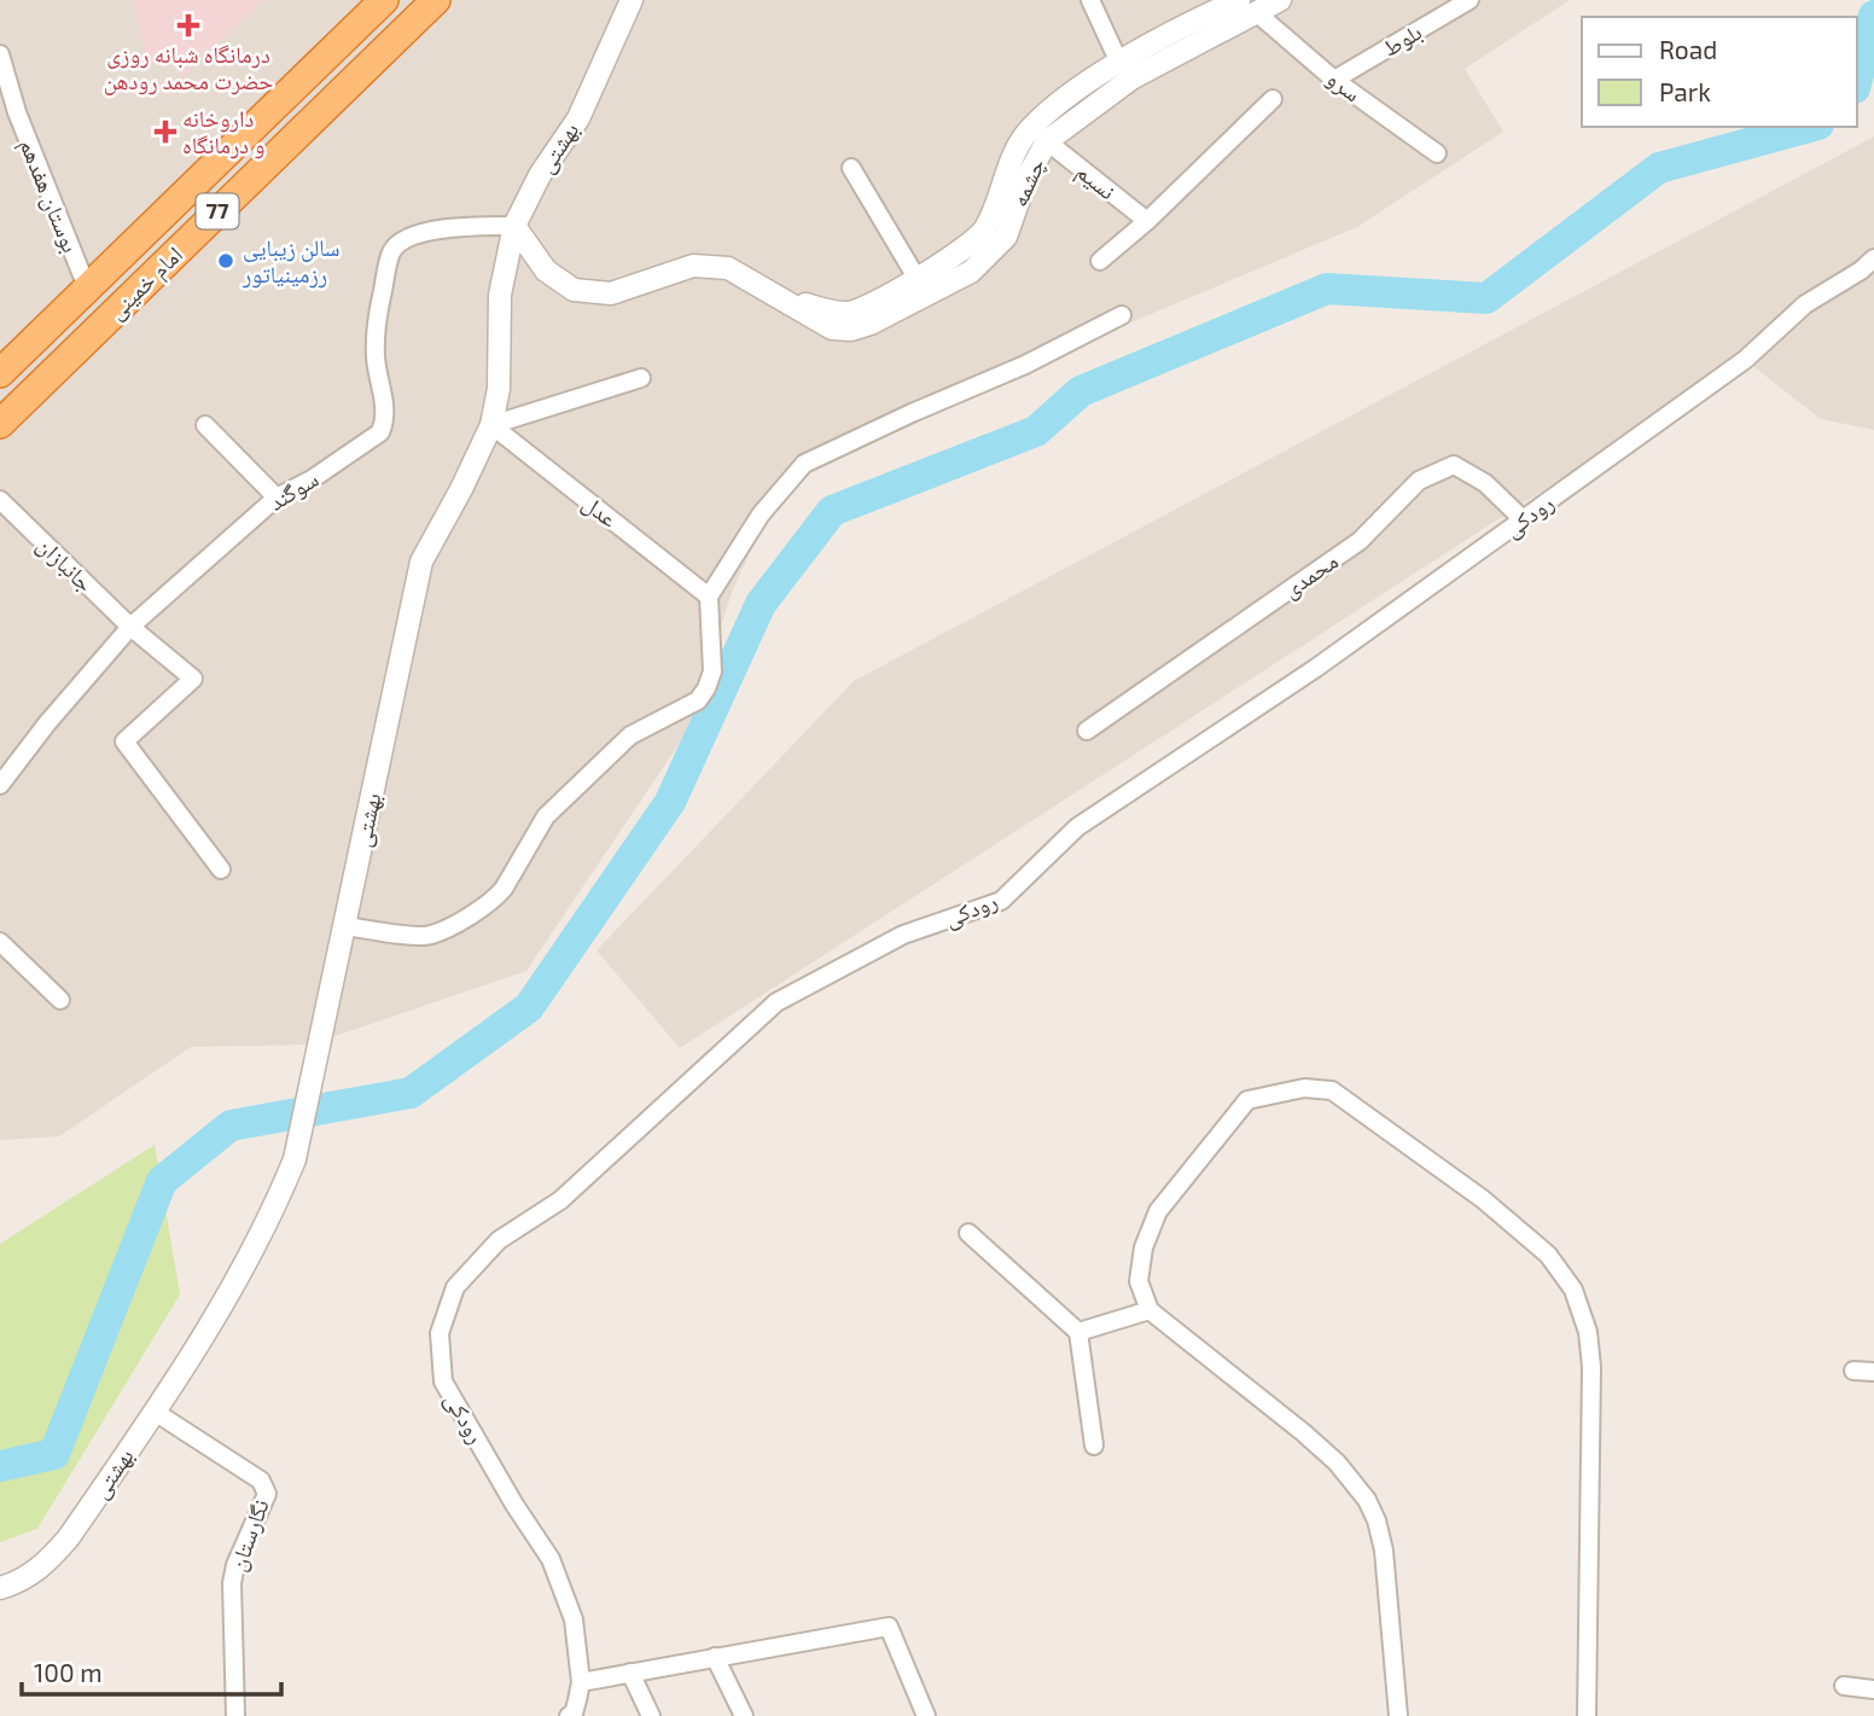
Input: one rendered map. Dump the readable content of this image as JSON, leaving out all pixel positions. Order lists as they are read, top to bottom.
{
  "streets": {
    "highway": ["77", "امام خمینی"],
    "street": [
      "بلوط",
      "سرو",
      "بهشتی",
      "نسیم",
      "چشمه",
      "بوستان هفدهم",
      "سوگند",
      "عدل",
      "رودکی",
      "جانبازان",
      "محمدی",
      "نگارستان"
    ]
  },
  "crossings": [
    ["بلوط", "سرو"],
    ["سرو", "چشمه"],
    ["بهشتی", "چشمه"],
    ["بهشتی", "سوگند"],
    ["بهشتی", "عدل"],
    ["بهشتی", "نگارستان"],
    ["نسیم", "چشمه"],
    ["چشمه", "سوگند"],
    ["بوستان هفدهم", "امام خمینی"],
    ["سوگند", "جانبازان"],
    ["رودکی", "محمدی"]
  ],
  "places": {
    "health": ["درمانگاه شبانه روزی حضرت محمد رودهن", "داروخانه و درمانگاه"],
    "other": ["سالن زیبایی رزمینیاتور"]
  },
  "legend": ["Road", "Park"],
  "scale_bar": "100 m"
}
